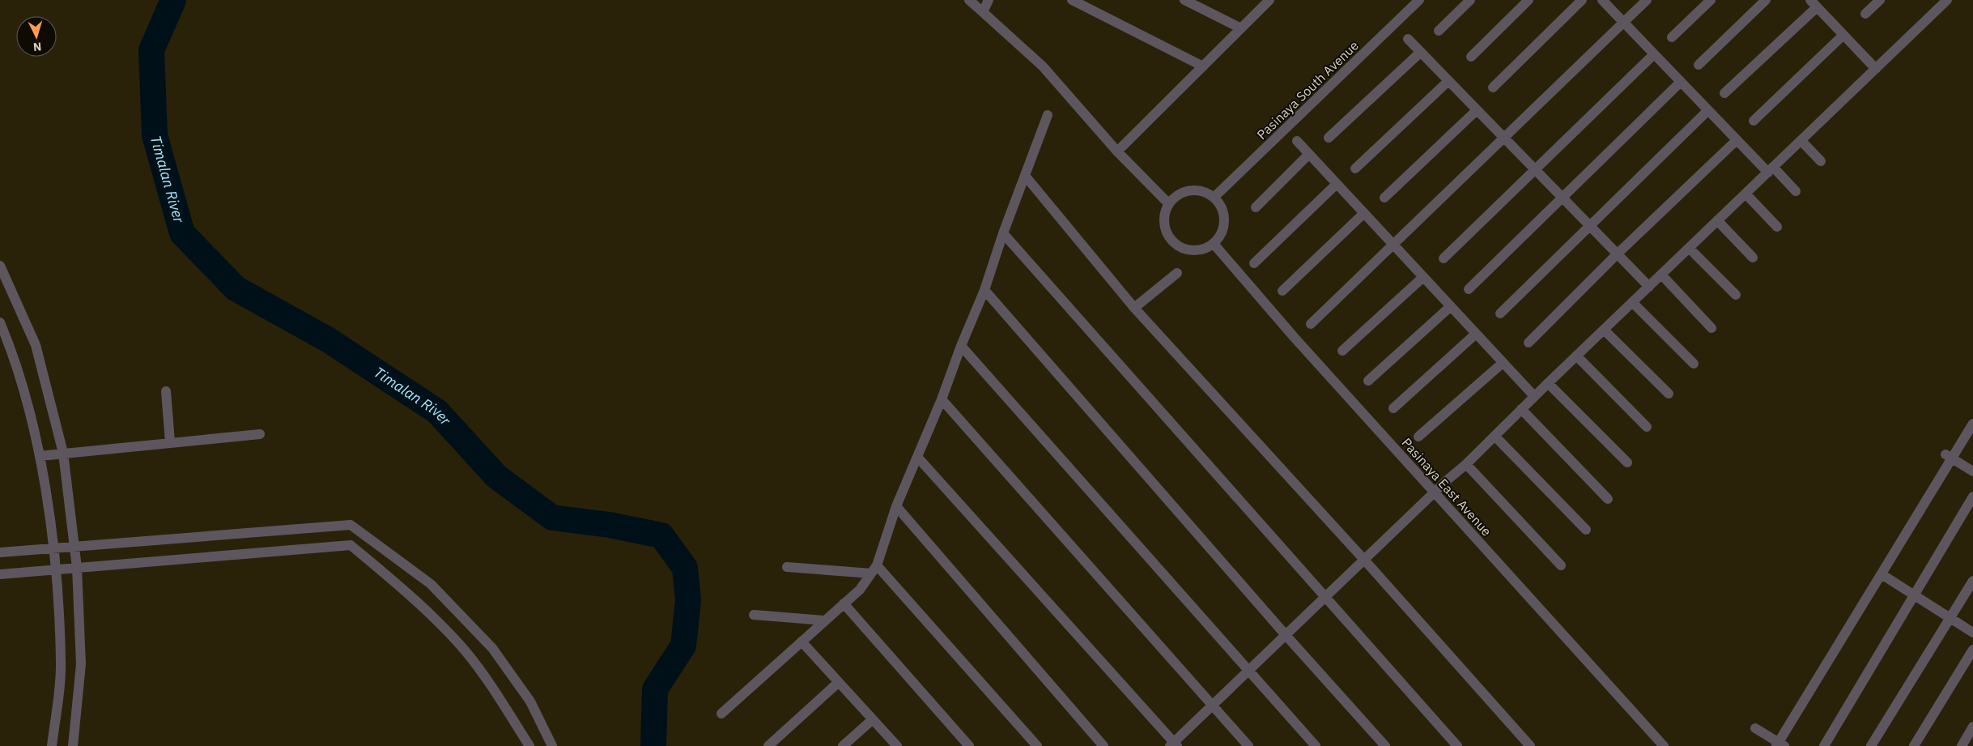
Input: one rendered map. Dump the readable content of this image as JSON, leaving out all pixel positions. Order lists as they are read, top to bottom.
{
  "streets": {
    "street": ["Pasinaya South Avenue", "Pasinaya East Avenue"]
  },
  "crossings": [
    ["Pasinaya South Avenue", "Pasinaya East Avenue"]
  ],
  "water": ["Timalan River"],
  "north": "bottom"
}
